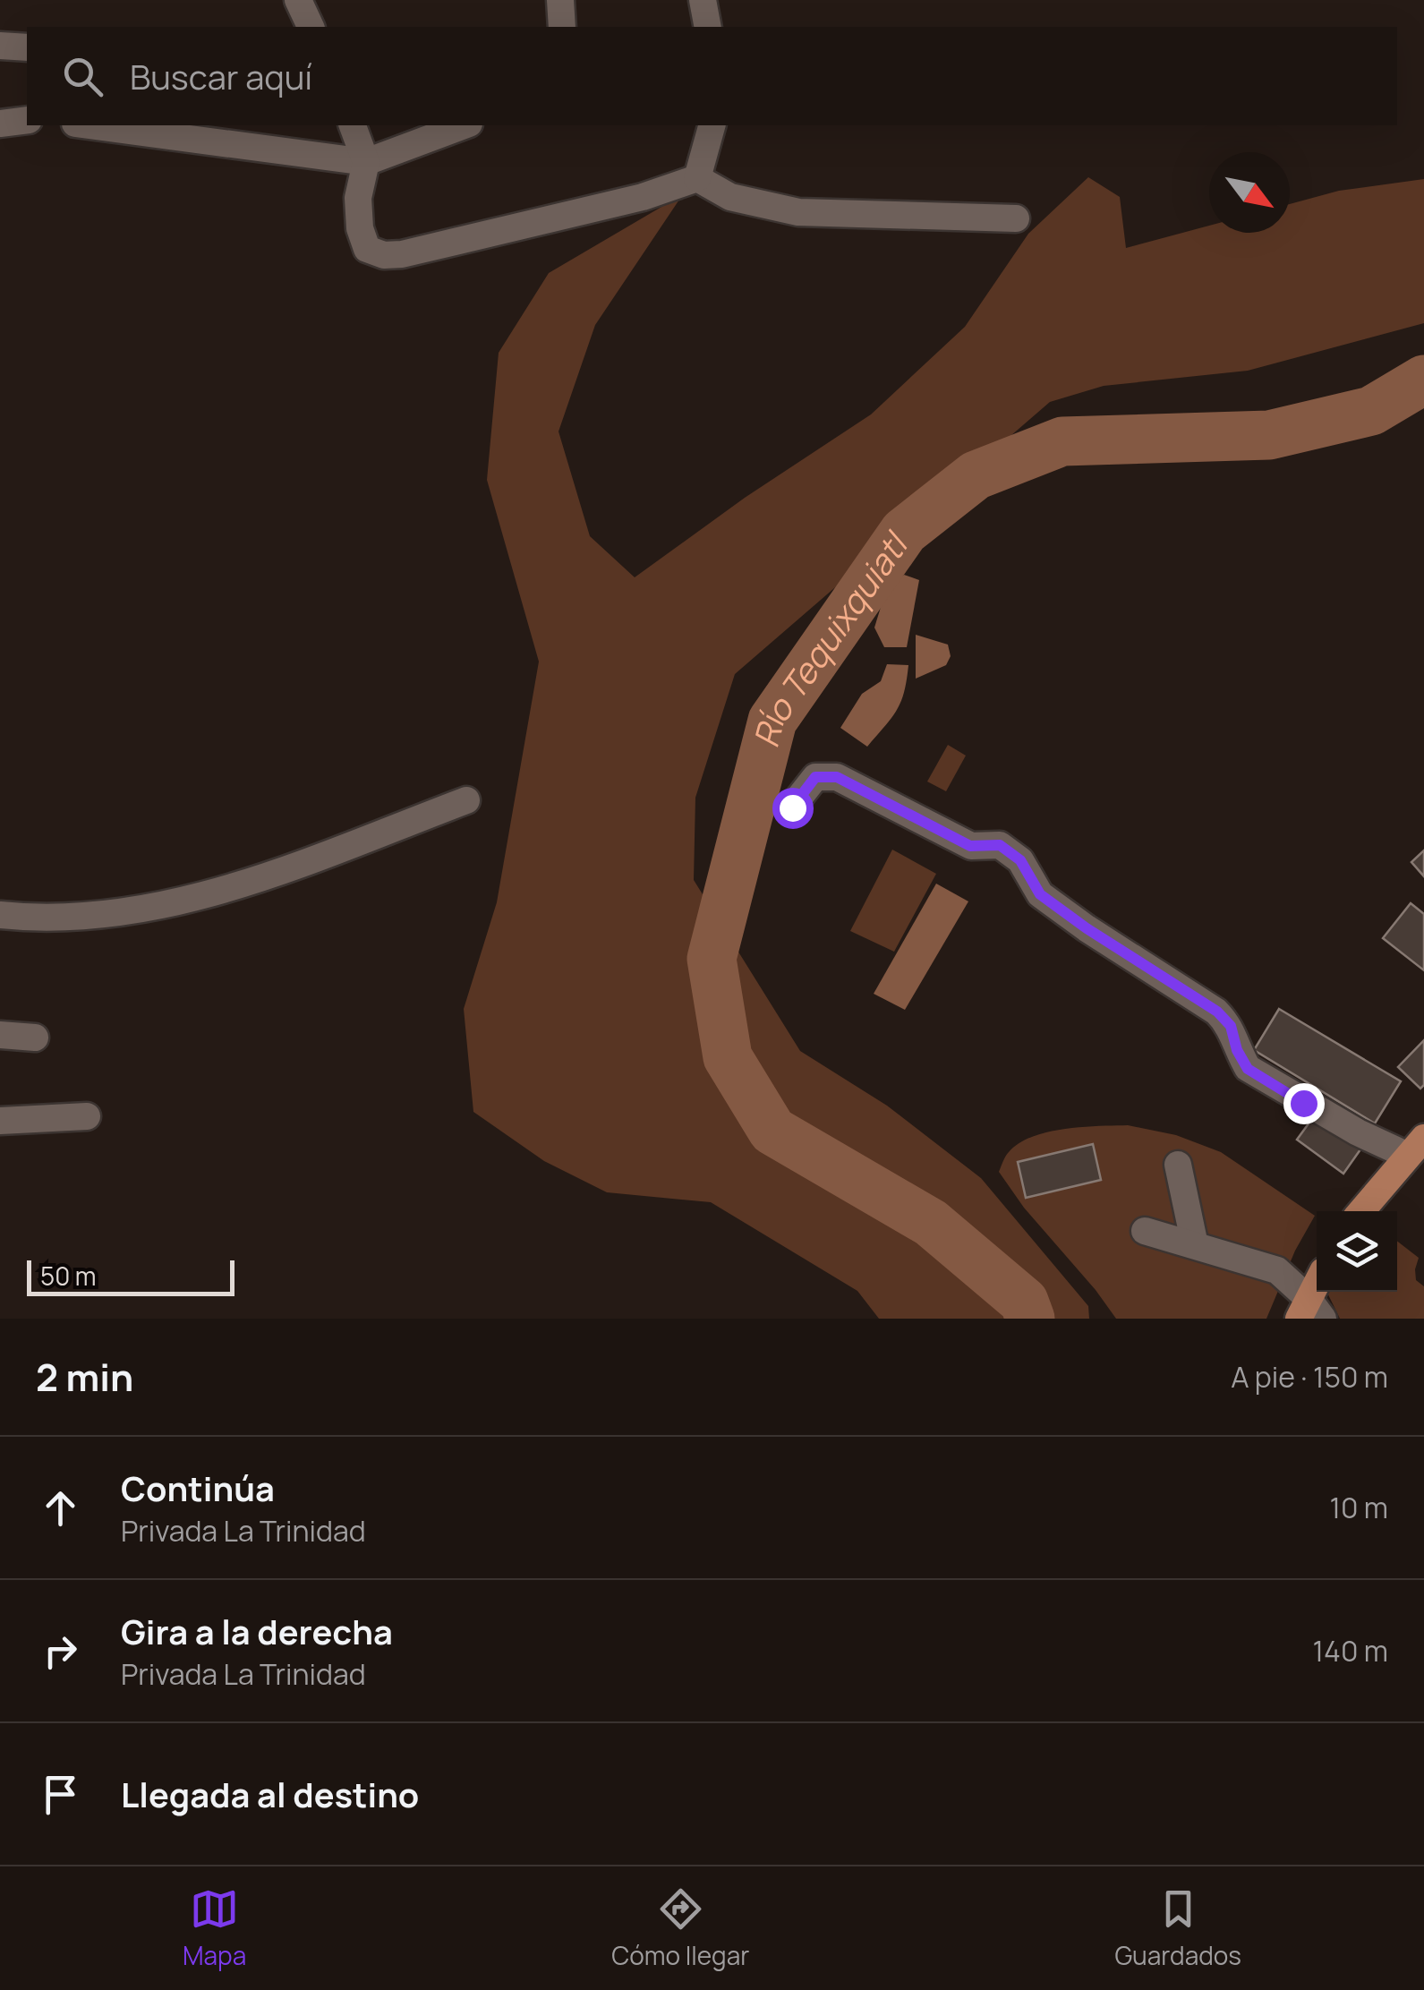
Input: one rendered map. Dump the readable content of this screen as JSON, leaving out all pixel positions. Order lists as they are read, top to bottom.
{
  "water": ["Río Tequixquiatl"],
  "scale_bar": "50 m",
  "north": "bottom right",
  "page": {
    "search": "Buscar aquí",
    "scale": "50 m",
    "heading": ["2 min", "A pie · 150 m"],
    "list": [
      ["Continúa", "Privada La Trinidad", "10 m"],
      ["Gira a la derecha", "Privada La Trinidad", "140 m"],
      "Llegada al destino"
    ],
    "nav": ["Mapa", "Cómo llegar", "Guardados"]
  }
}
